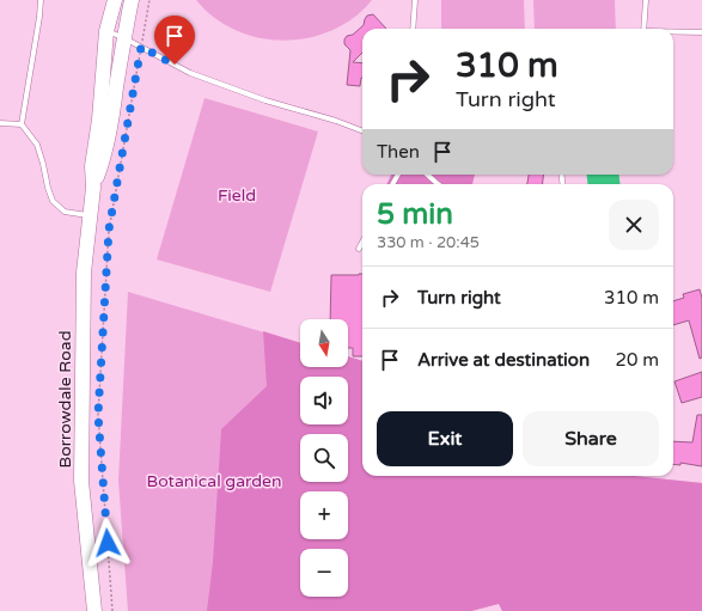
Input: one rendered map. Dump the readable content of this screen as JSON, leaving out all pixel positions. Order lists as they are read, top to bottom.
{
  "streets": {
    "main road": ["Borrowdale Road"]
  },
  "parks": ["Field", "Botanical garden"],
  "north": "bottom",
  "page": {
    "turn": ["310 m", "Turn right"],
    "then": "Then",
    "heading": ["5 min", "330 m · 20:45"],
    "list": [
      {
        "name": "Turn right",
        "value": "310 m"
      },
      {
        "name": "Arrive at destination",
        "value": "20 m"
      }
    ],
    "map_buttons": ["+", "−"],
    "buttons": ["Exit", "Share"]
  }
}
